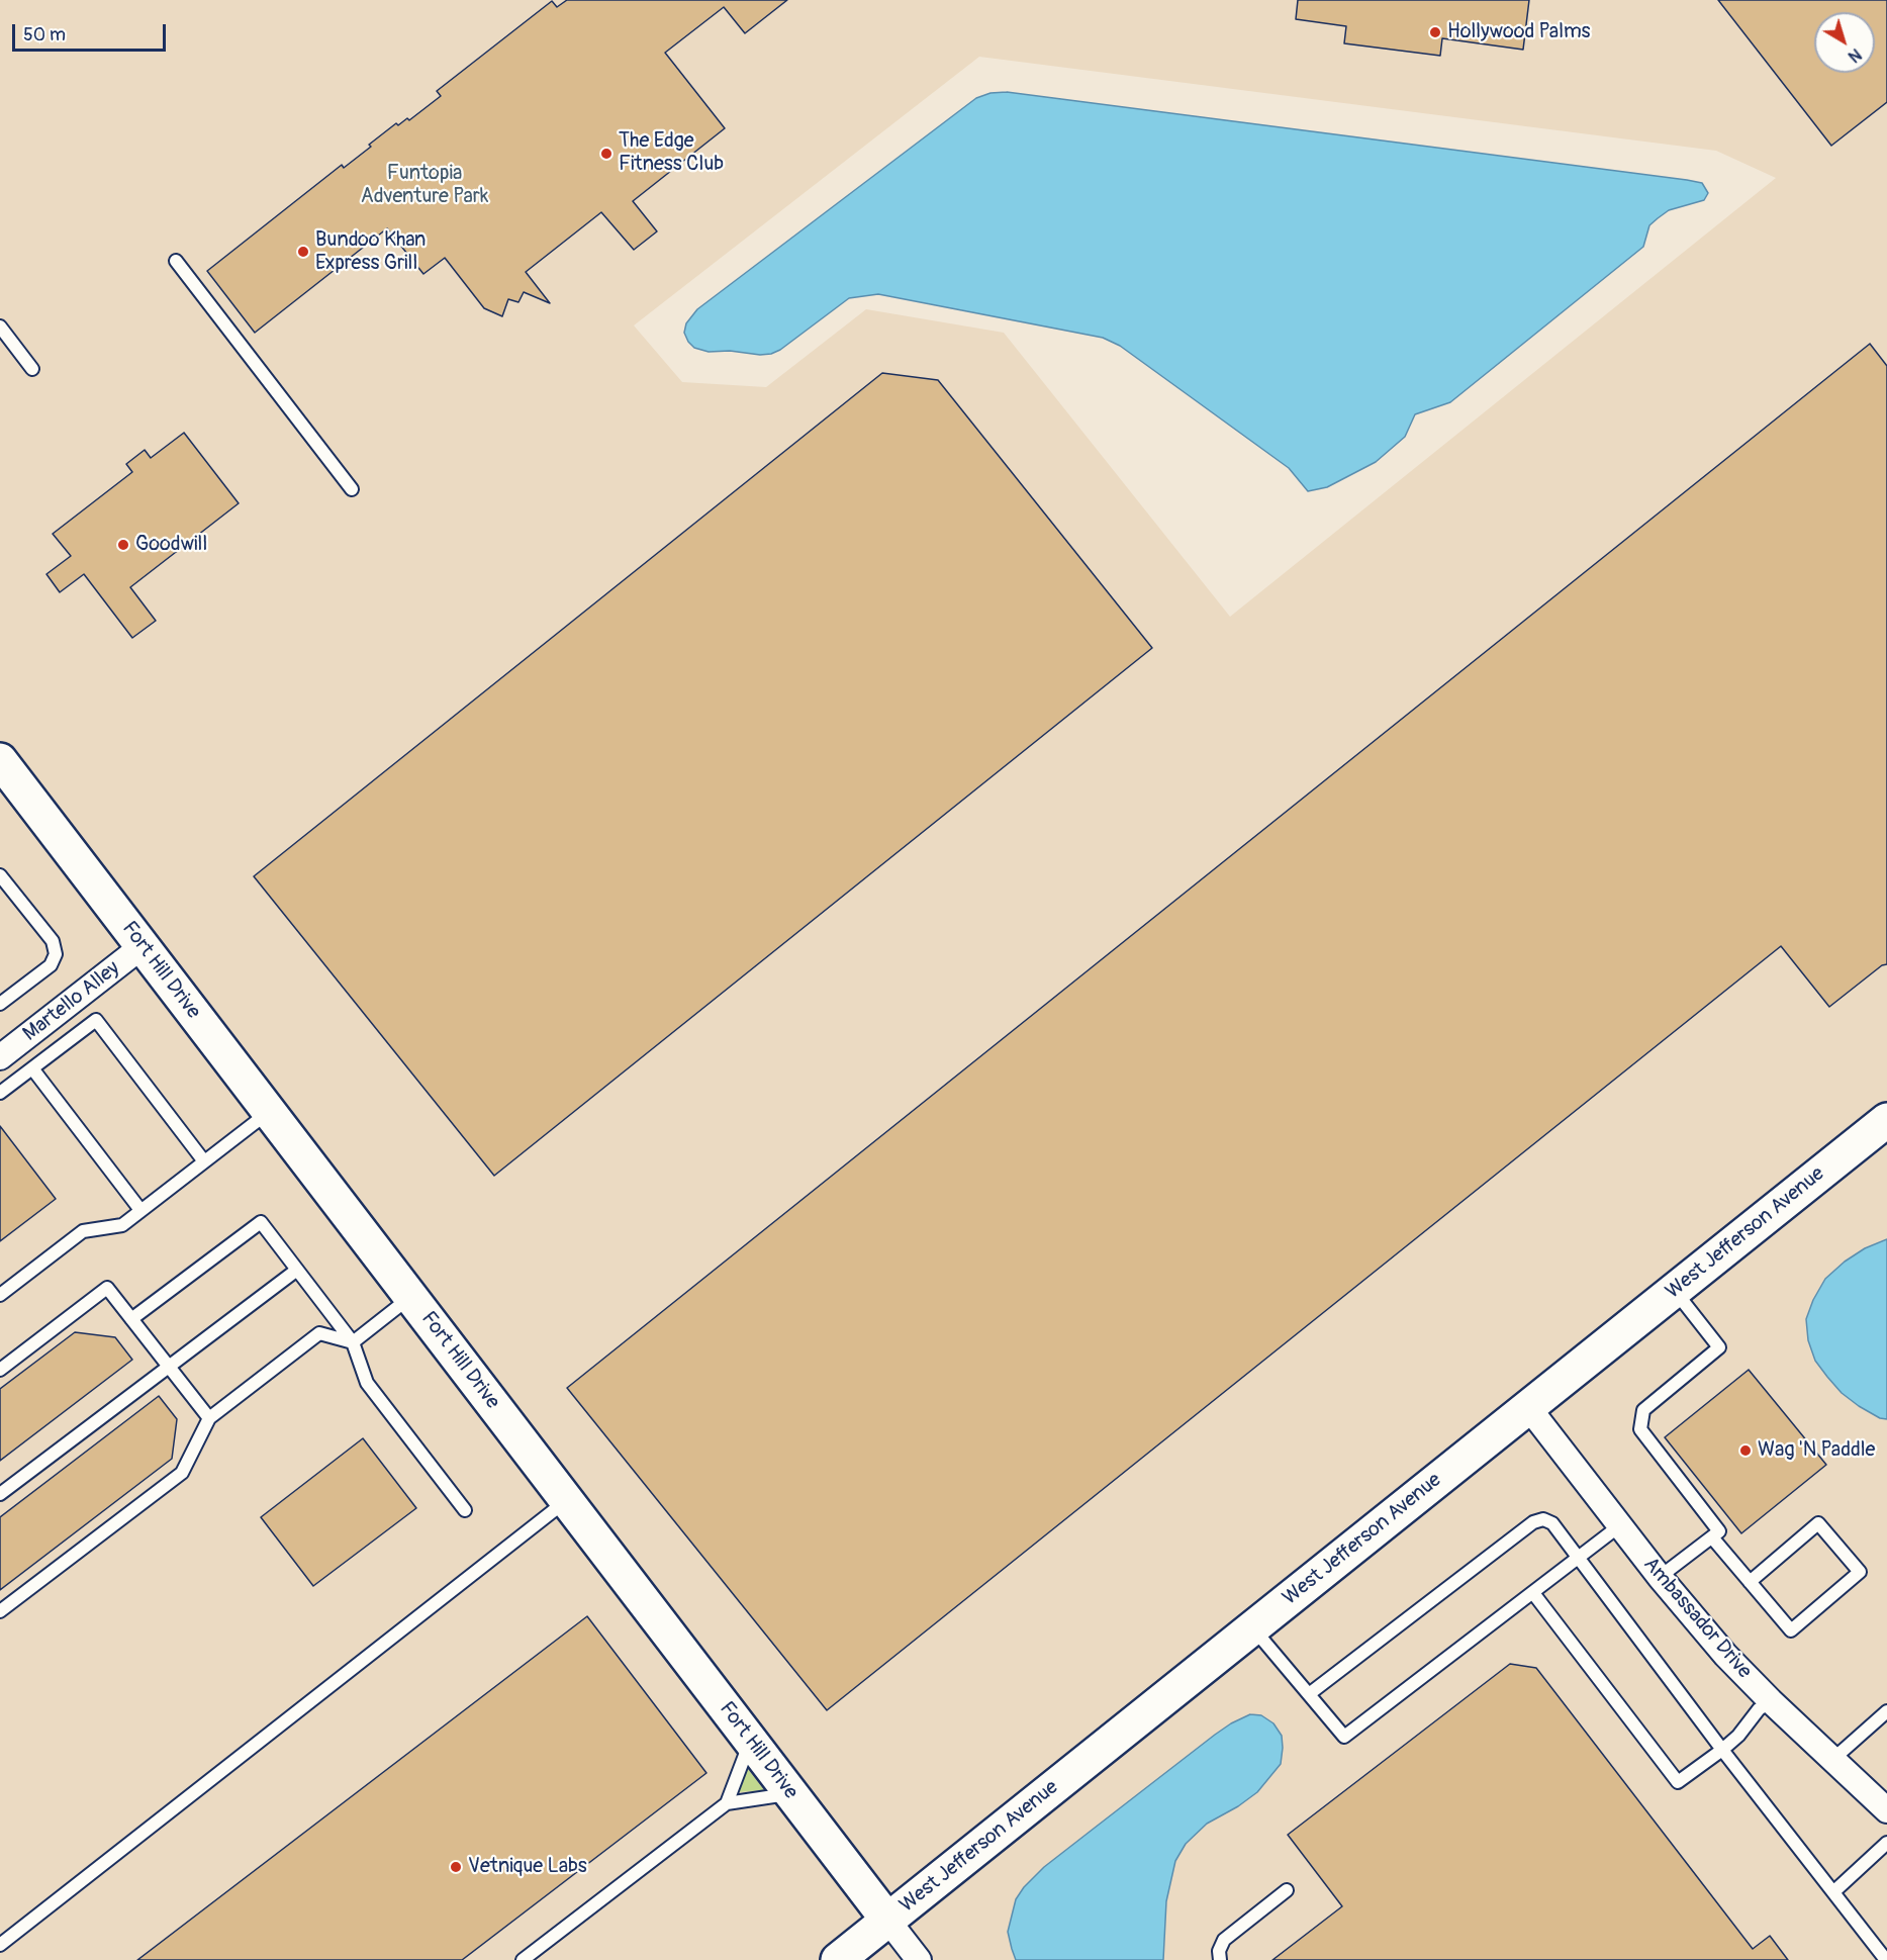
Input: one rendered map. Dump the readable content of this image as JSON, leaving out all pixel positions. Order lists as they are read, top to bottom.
{
  "streets": {
    "street": [
      "Fort Hill Drive",
      "Martello Alley",
      "West Jefferson Avenue",
      "Ambassador Drive"
    ]
  },
  "crossings": [
    ["Fort Hill Drive", "Martello Alley"],
    ["Fort Hill Drive", "West Jefferson Avenue"],
    ["West Jefferson Avenue", "Ambassador Drive"]
  ],
  "parks": ["Funtopia Adventure Park"],
  "places": [
    "Hollywood Palms",
    "The Edge Fitness Club",
    "Bundoo Khan Express Grill",
    "Goodwill",
    "Wag 'N Paddle",
    "Vetnique Labs"
  ],
  "scale_bar": "50 m",
  "north": "bottom right"
}
